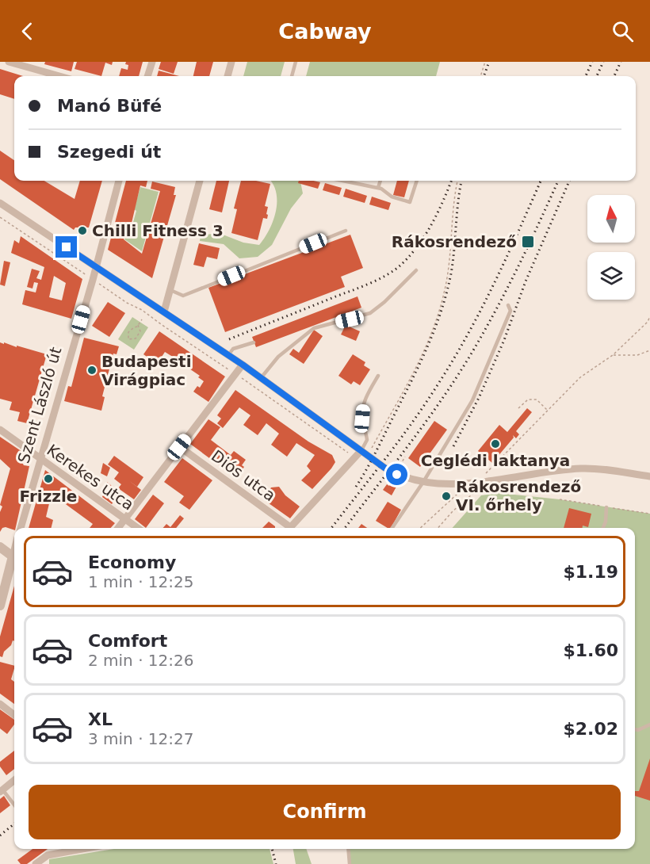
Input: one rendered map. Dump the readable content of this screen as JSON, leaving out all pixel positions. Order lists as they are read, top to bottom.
{
  "streets": {
    "street": ["Szent László út", "Diós utca", "Kerekes utca"]
  },
  "crossings": [
    ["Szent László út", "Kerekes utca"]
  ],
  "places": {
    "other": [
      "Chilli Fitness 3",
      "Budapesti Virágpiac",
      "Ceglédi laktanya",
      "Frizzle",
      "Rákosrendező VI. őrhely"
    ],
    "transit": ["Rákosrendező"]
  },
  "north": "top",
  "page": {
    "header": "Cabway",
    "banner": ["Manó Büfé", "Szegedi út"],
    "list": [
      {
        "name": "Economy",
        "note": "1 min · 12:25",
        "value": "$1.19"
      },
      {
        "name": "Comfort",
        "note": "2 min · 12:26",
        "value": "$1.60"
      },
      {
        "name": "XL",
        "note": "3 min · 12:27",
        "value": "$2.02"
      }
    ],
    "buttons": "Confirm"
  }
}
